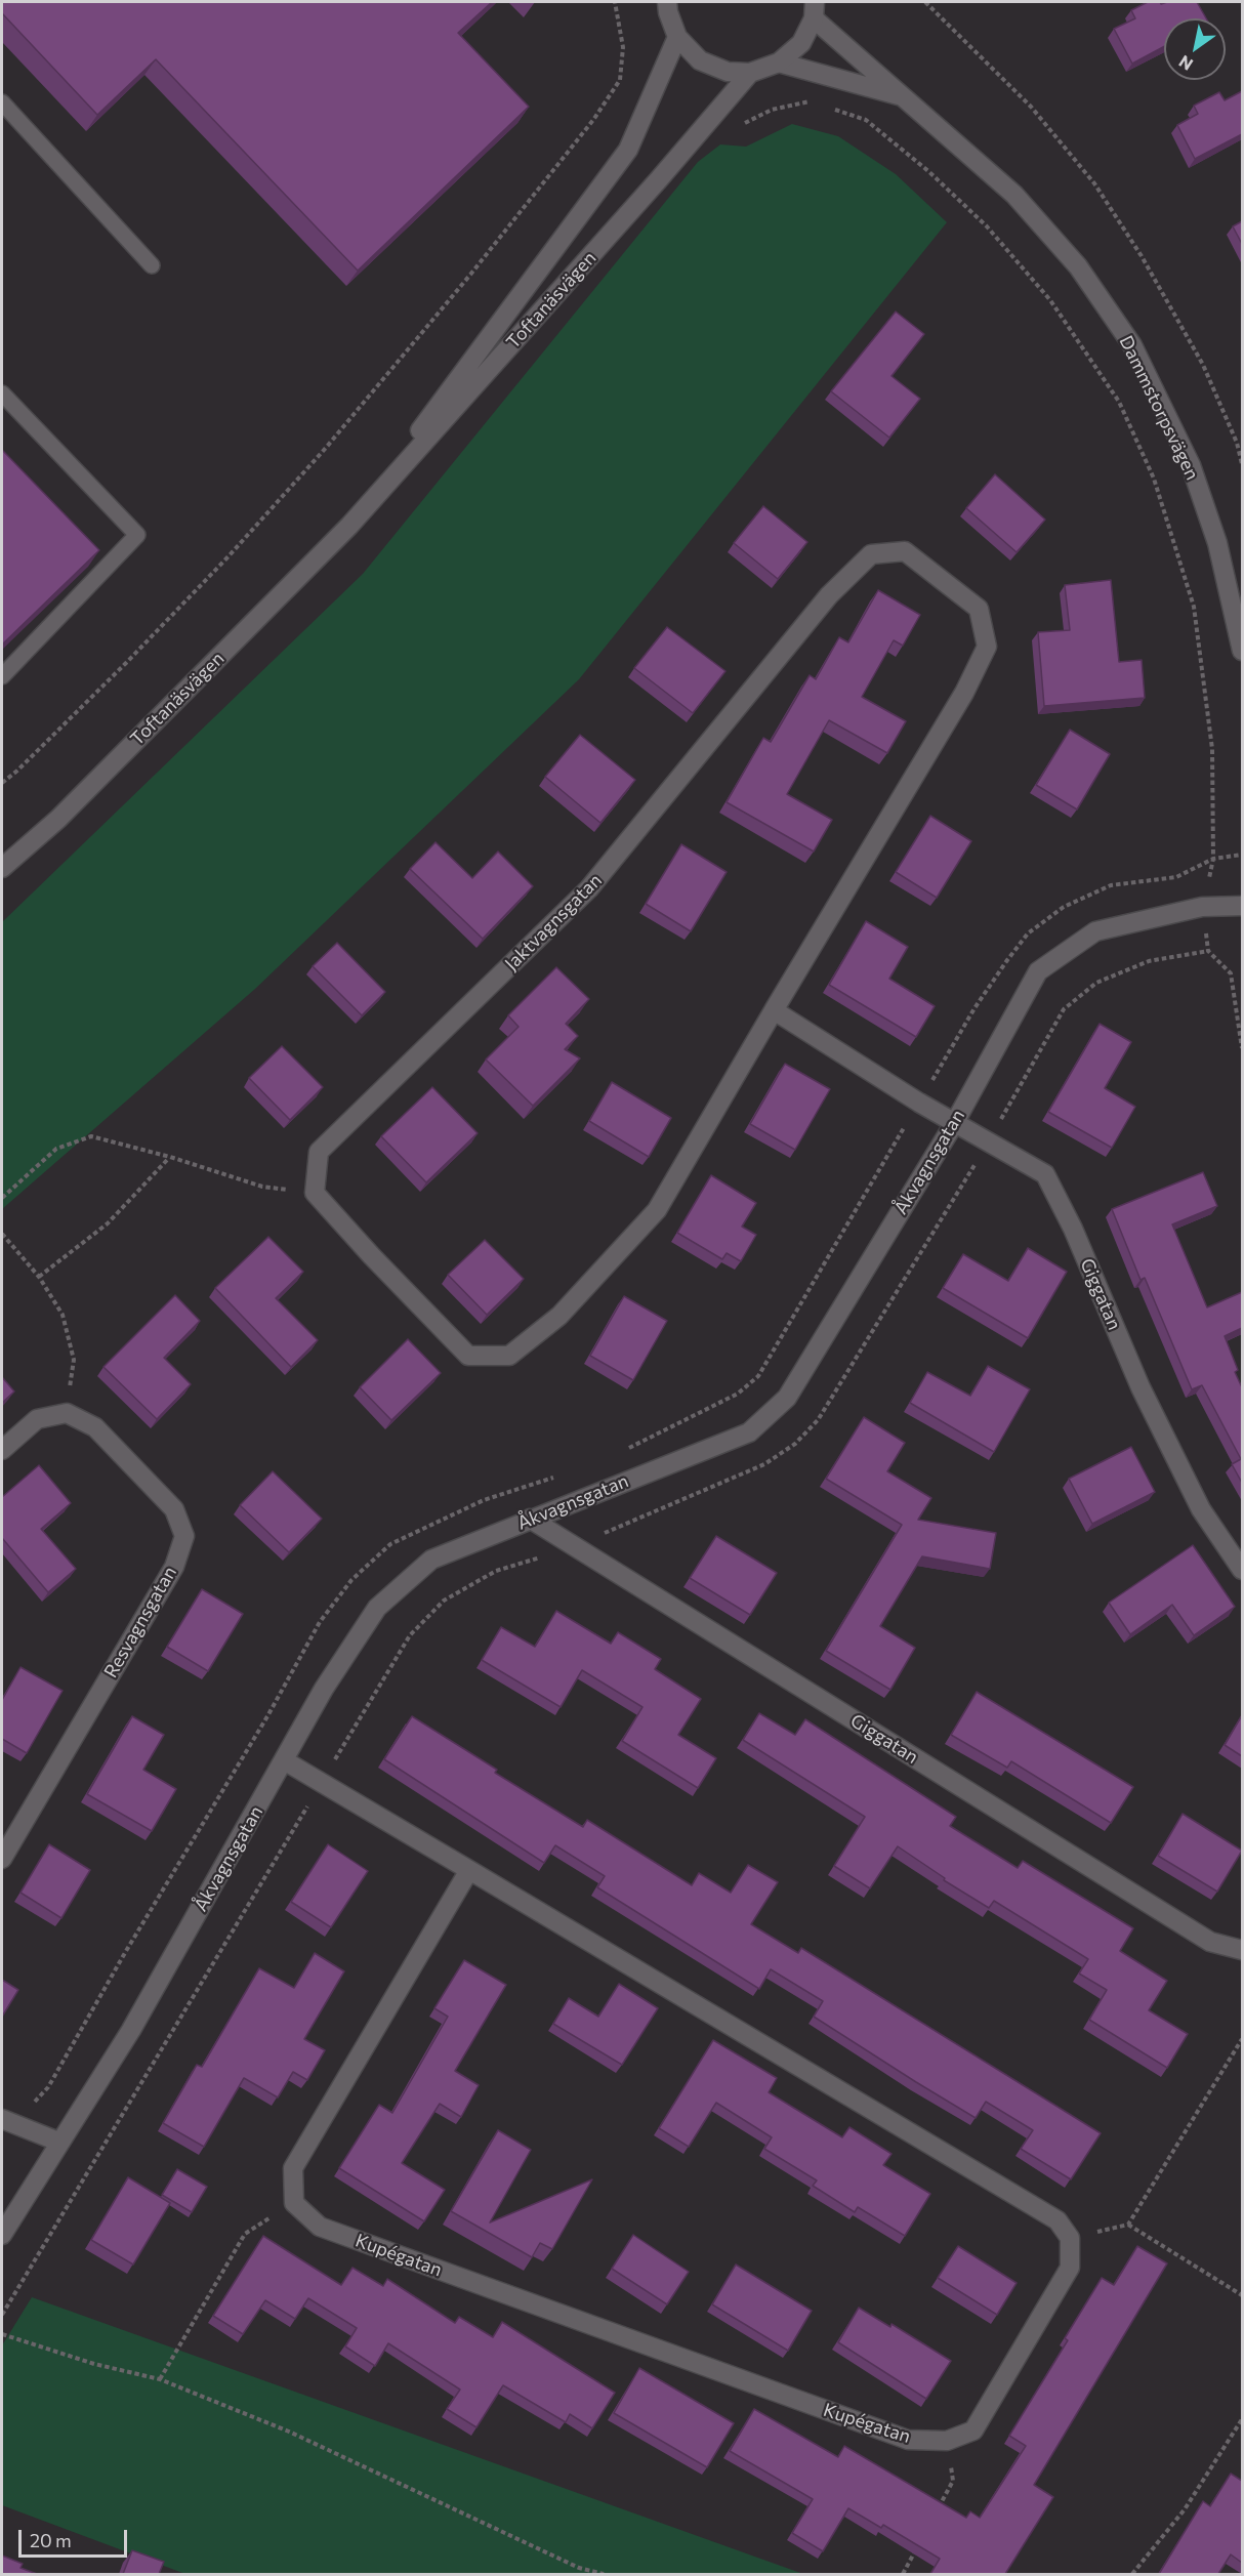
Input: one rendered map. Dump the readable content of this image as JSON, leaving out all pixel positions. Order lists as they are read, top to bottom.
{
  "streets": {
    "street": [
      "Toftanäsvägen",
      "Dammstorpsvägen",
      "Jaktvagnsgatan",
      "Åkvagnsgatan",
      "Giggatan",
      "Resvagnsgatan",
      "Kupégatan"
    ]
  },
  "crossings": [
    ["Åkvagnsgatan", "Giggatan"]
  ],
  "scale_bar": "20 m",
  "north": "bottom left"
}
